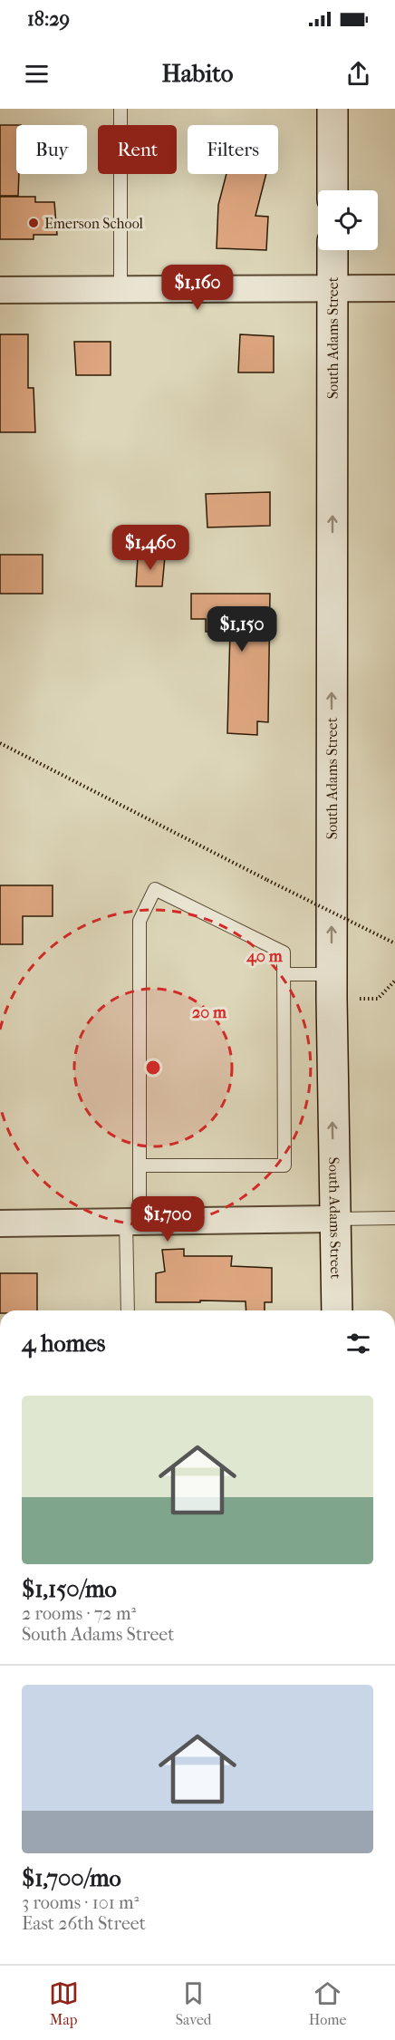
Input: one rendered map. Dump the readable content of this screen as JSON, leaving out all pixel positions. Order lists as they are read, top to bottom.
{
  "streets": {
    "main road": ["South Adams Street"]
  },
  "one_way": ["South Adams Street"],
  "places": ["Emerson School"],
  "page": {
    "status": "18:29",
    "header": "Habito",
    "chip": ["Buy", "Rent", "Filters"],
    "price": [
      "$1,160",
      "$1,460",
      "$1,150",
      "$1,700"
    ],
    "heading": "4 homes",
    "list": [
      {
        "name": "$1,150/mo",
        "note": "2 rooms · 72 m² · South Adams Street"
      },
      {
        "name": "$1,700/mo",
        "note": "3 rooms · 101 m² · East 26th Street"
      }
    ],
    "tabs": ["Map", "Saved", "Home"]
  },
  "rings": ["40 m", "20 m"]
}
